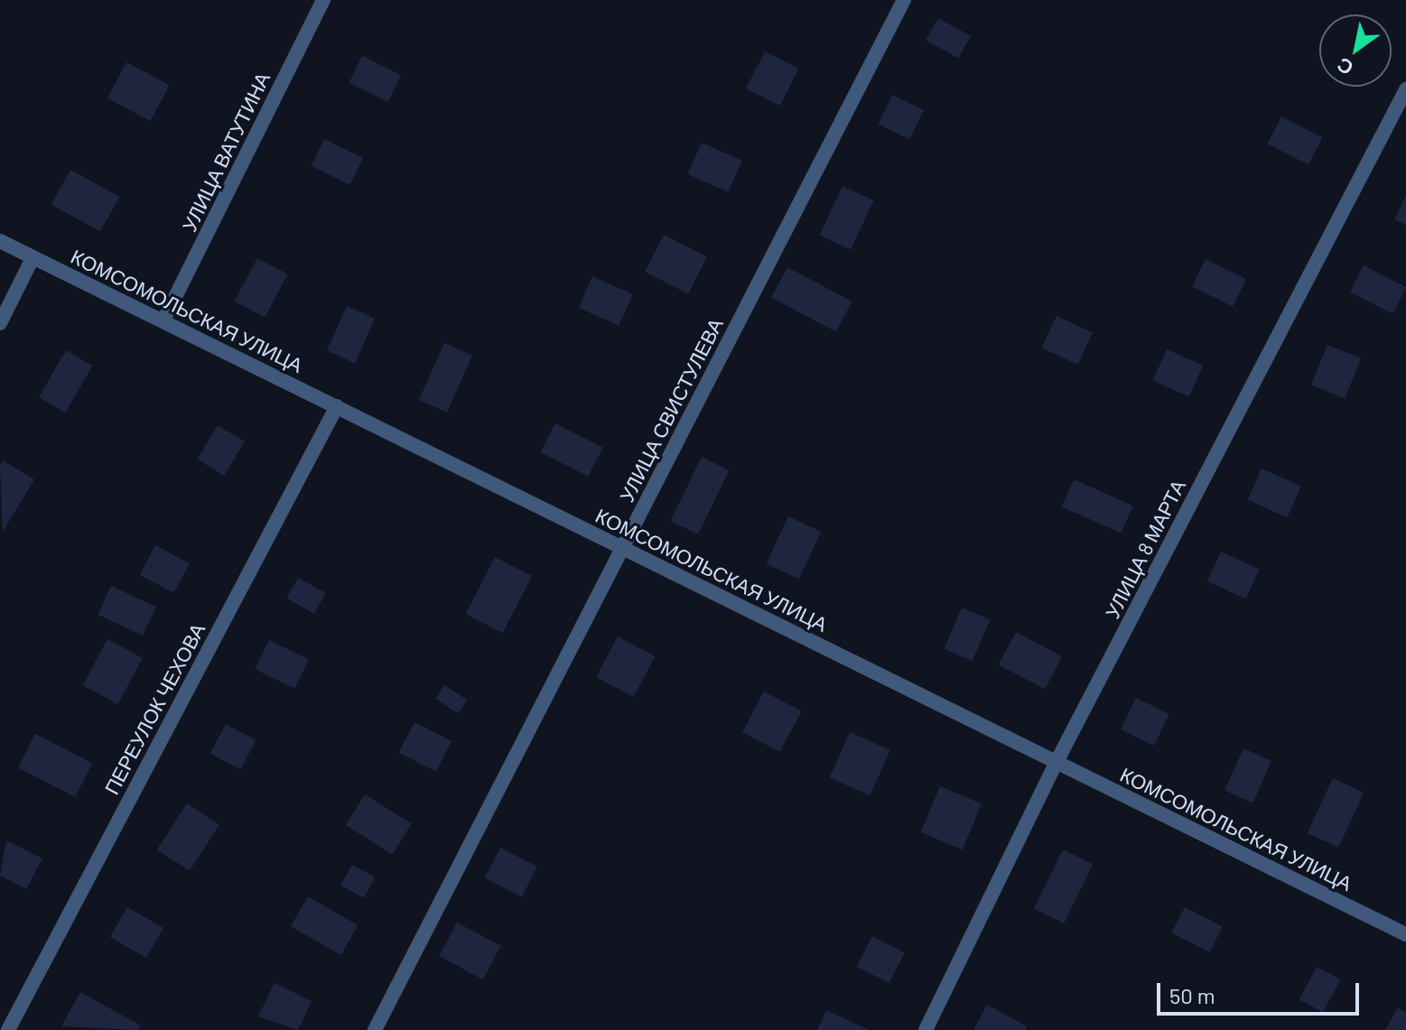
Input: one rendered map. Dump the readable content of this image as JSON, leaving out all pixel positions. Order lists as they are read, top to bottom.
{
  "streets": {
    "street": [
      "УЛИЦА ВАТУТИНА",
      "КОМСОМОЛЬСКАЯ УЛИЦА",
      "УЛИЦА СВИСТУЛЕВА",
      "УЛИЦА 8 МАРТА",
      "ПЕРЕУЛОК ЧЕХОВА"
    ]
  },
  "crossings": [
    ["УЛИЦА ВАТУТИНА", "КОМСОМОЛЬСКАЯ УЛИЦА"],
    ["КОМСОМОЛЬСКАЯ УЛИЦА", "УЛИЦА СВИСТУЛЕВА"],
    ["КОМСОМОЛЬСКАЯ УЛИЦА", "УЛИЦА 8 МАРТА"],
    ["КОМСОМОЛЬСКАЯ УЛИЦА", "ПЕРЕУЛОК ЧЕХОВА"]
  ],
  "scale_bar": "50 m",
  "north": "bottom left"
}
